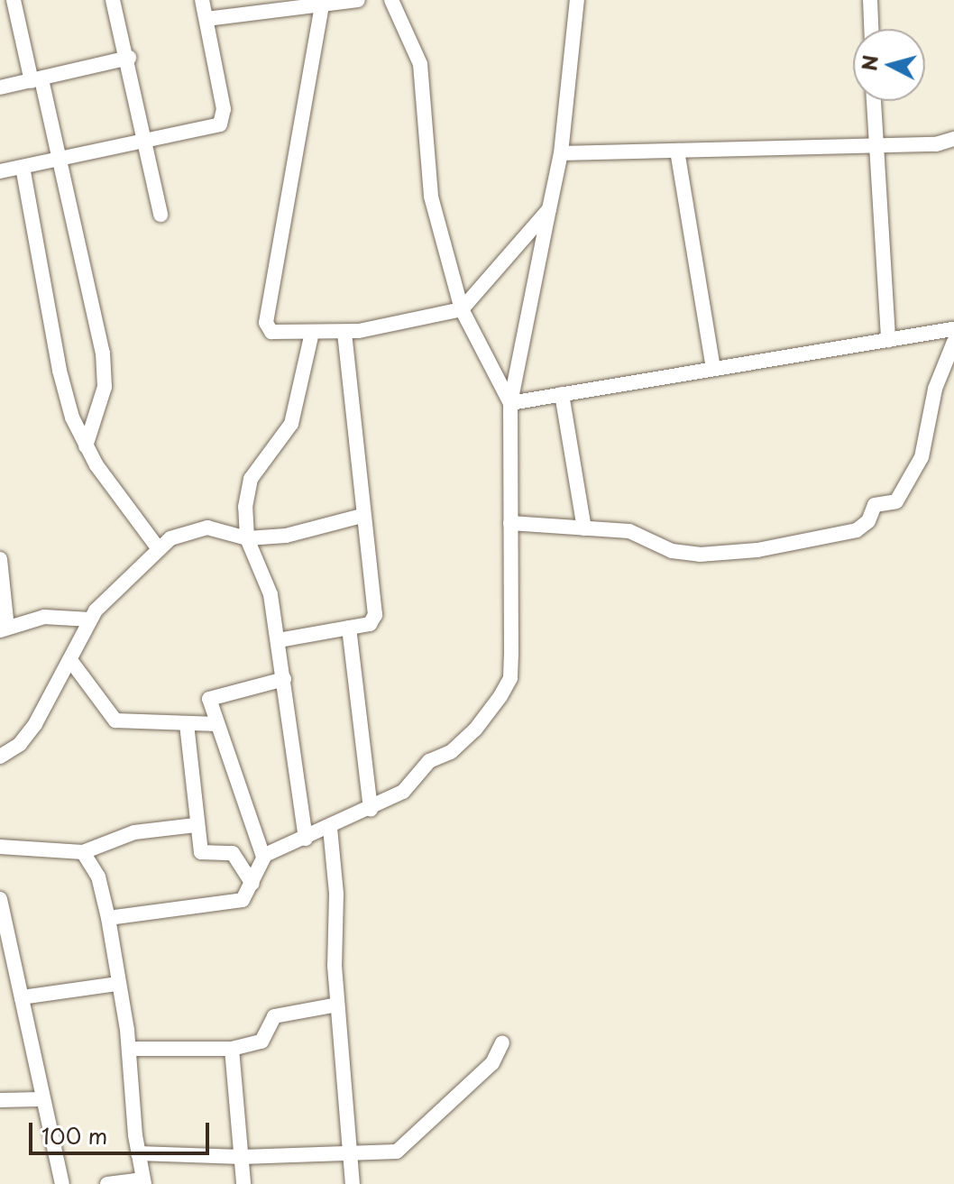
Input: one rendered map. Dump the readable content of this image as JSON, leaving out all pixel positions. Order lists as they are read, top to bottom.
{
  "scale_bar": "100 m",
  "north": "left"
}
